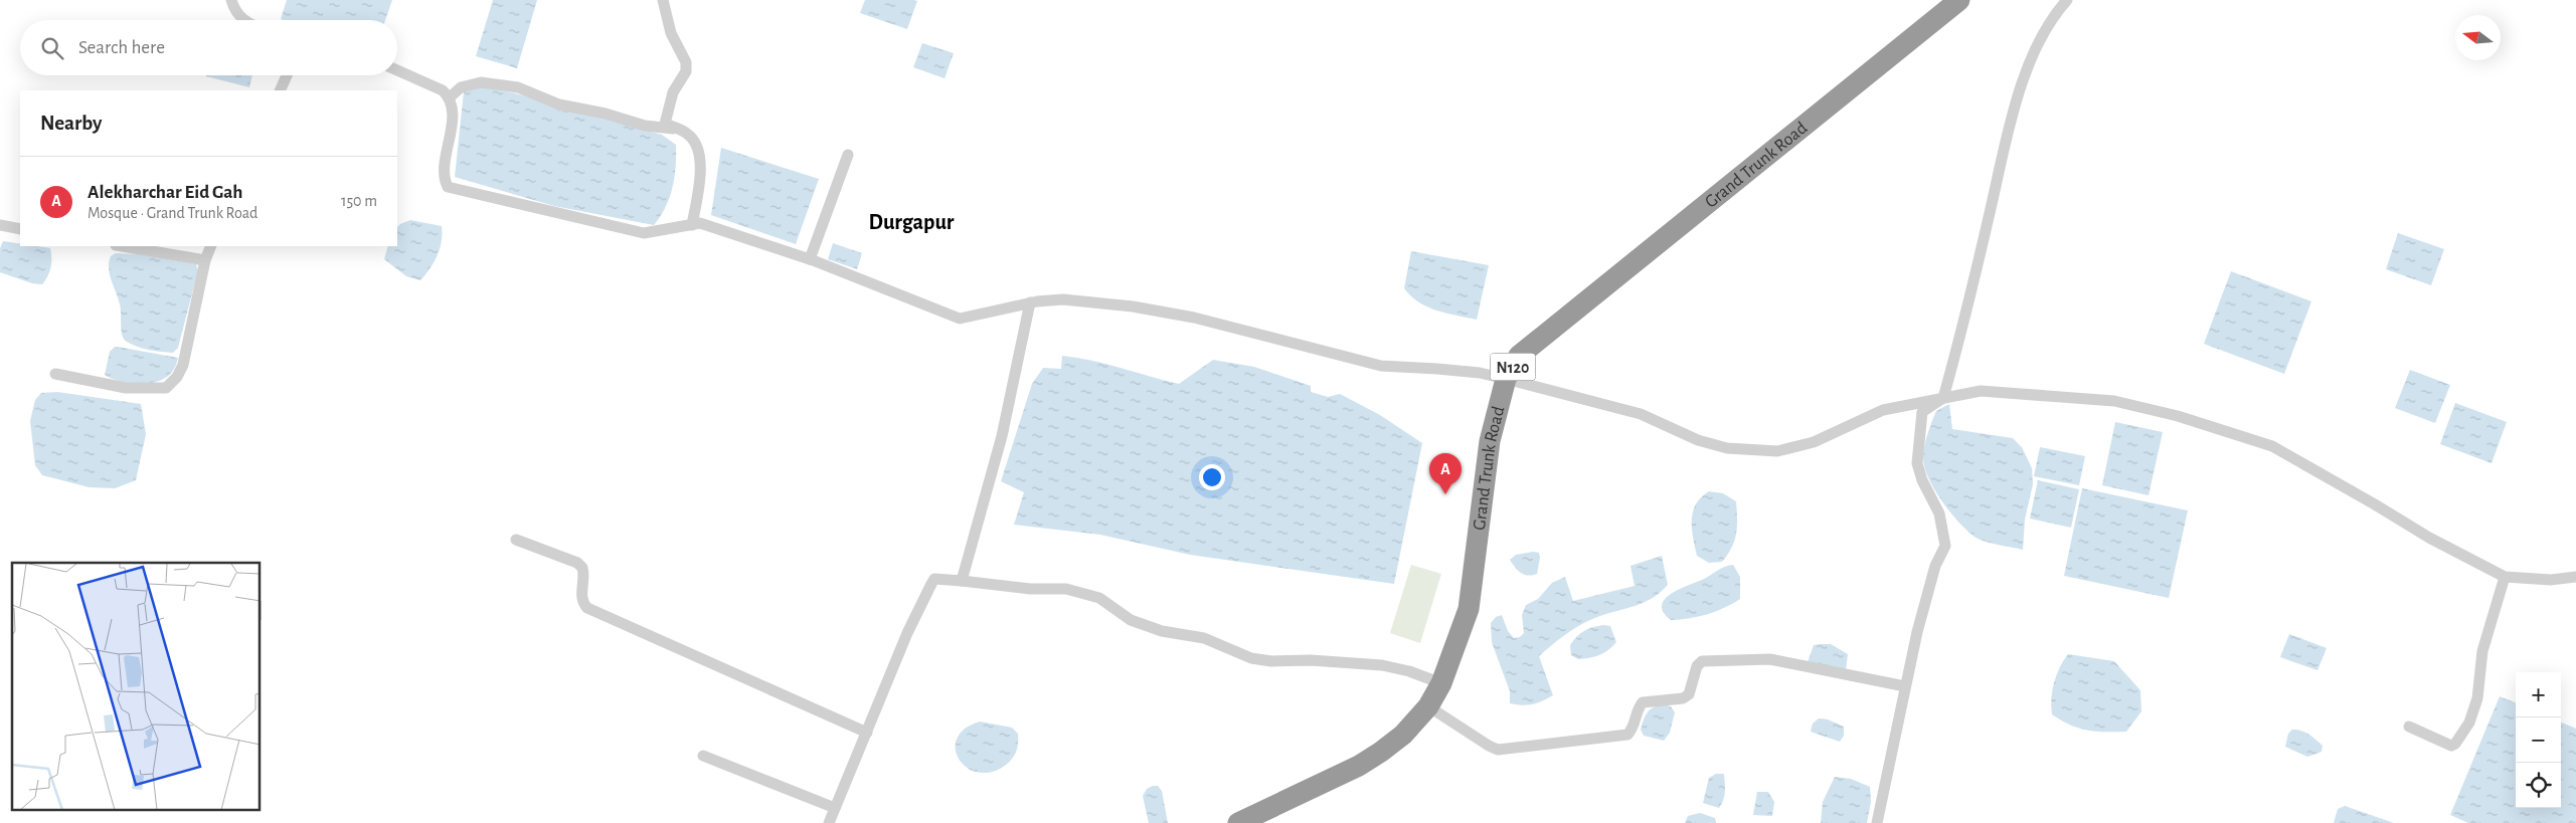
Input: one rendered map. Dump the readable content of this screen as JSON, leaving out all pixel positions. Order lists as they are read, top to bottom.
{
  "streets": {
    "highway": ["Grand Trunk Road", "N120"]
  },
  "districts": ["Durgapur"],
  "north": "left",
  "page": {
    "search": "Search here",
    "heading": "Nearby",
    "list": [
      {
        "mark": "A",
        "name": "Alekharchar Eid Gah",
        "note": "Mosque · Grand Trunk Road",
        "value": "150 m"
      }
    ],
    "pins": "A",
    "map_buttons": ["+", "−"]
  }
}
